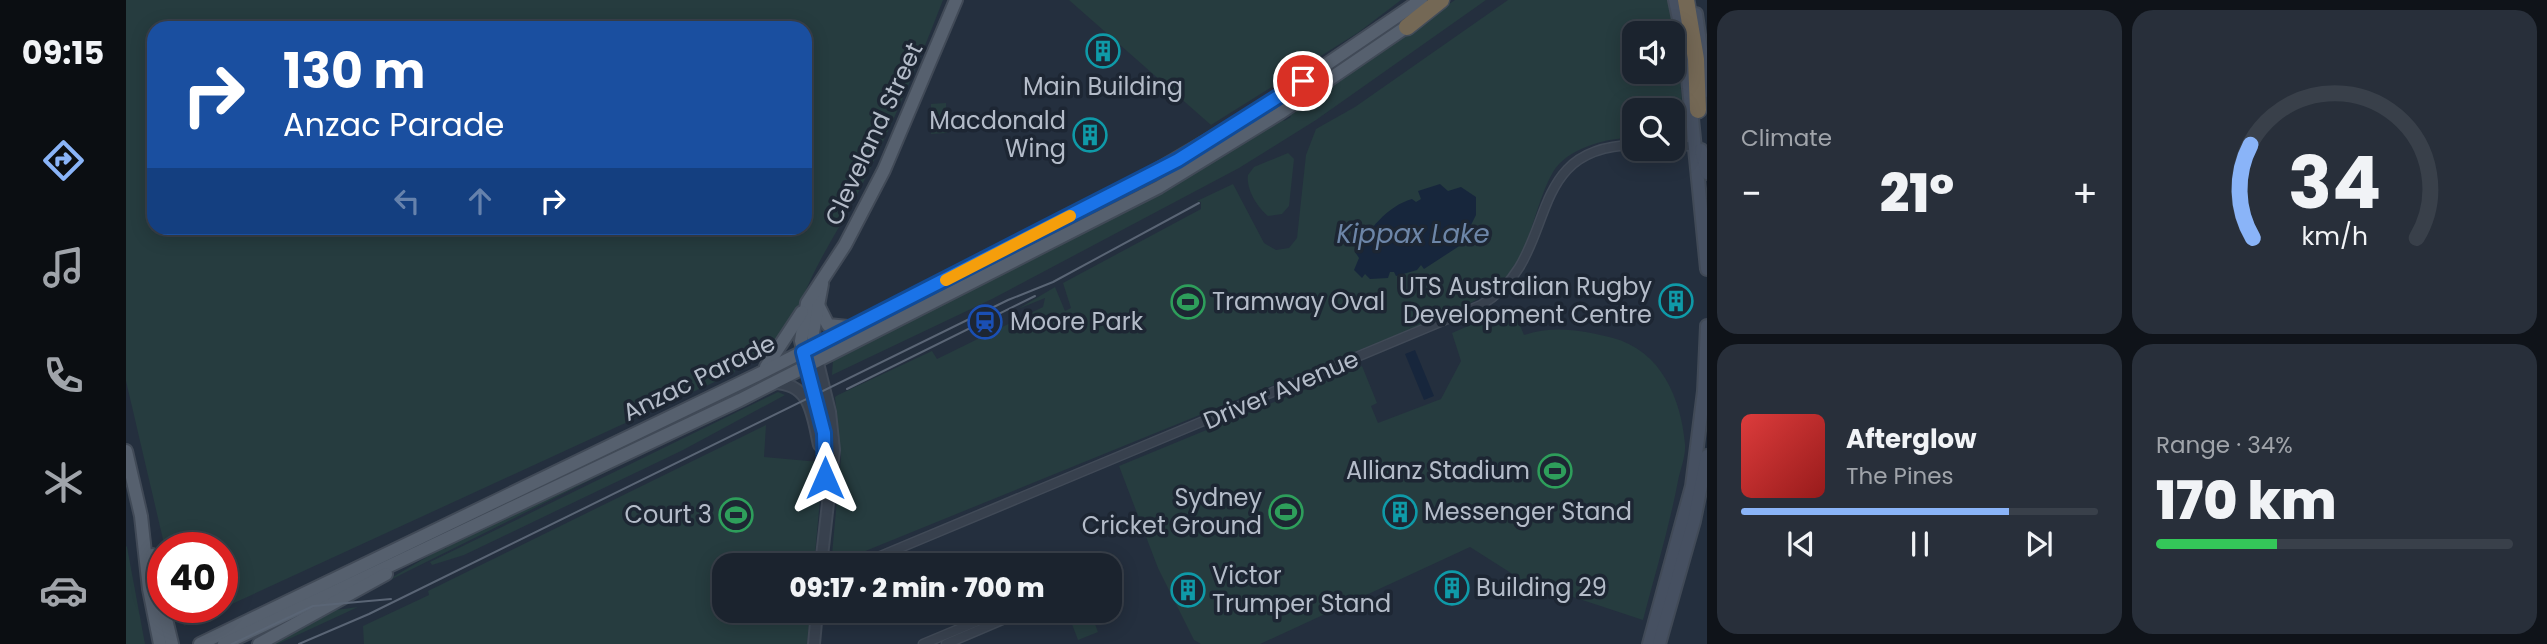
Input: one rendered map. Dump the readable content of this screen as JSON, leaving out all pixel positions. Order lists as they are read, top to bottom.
{
  "streets": {
    "main road": ["Cleveland Street", "Anzac Parade"],
    "street": ["Driver Avenue"]
  },
  "crossings": [
    ["Cleveland Street", "Anzac Parade"]
  ],
  "water": ["Kippax Lake"],
  "places": {
    "building": [
      "Main Building",
      "Macdonald Wing",
      "UTS Australian Rugby Development Centre",
      "Messenger Stand",
      "Building 29",
      "Victor Trumper Stand"
    ],
    "sports": [
      "Tramway Oval",
      "Allianz Stadium",
      "Sydney Cricket Ground",
      "Court 3"
    ],
    "station": ["Moore Park"]
  },
  "page": {
    "tabs": "09:15",
    "tile": [
      "Climate",
      ["Range · 34%", "170 km"]
    ],
    "turn": ["130 m", "Anzac Parade"],
    "heat": ["−", "21°", "+"],
    "song": ["Afterglow", "The Pines"],
    "limit": "40",
    "trip": "09:17 · 2 min · 700 m",
    "gauge": ["34", "km/h"]
  }
}
